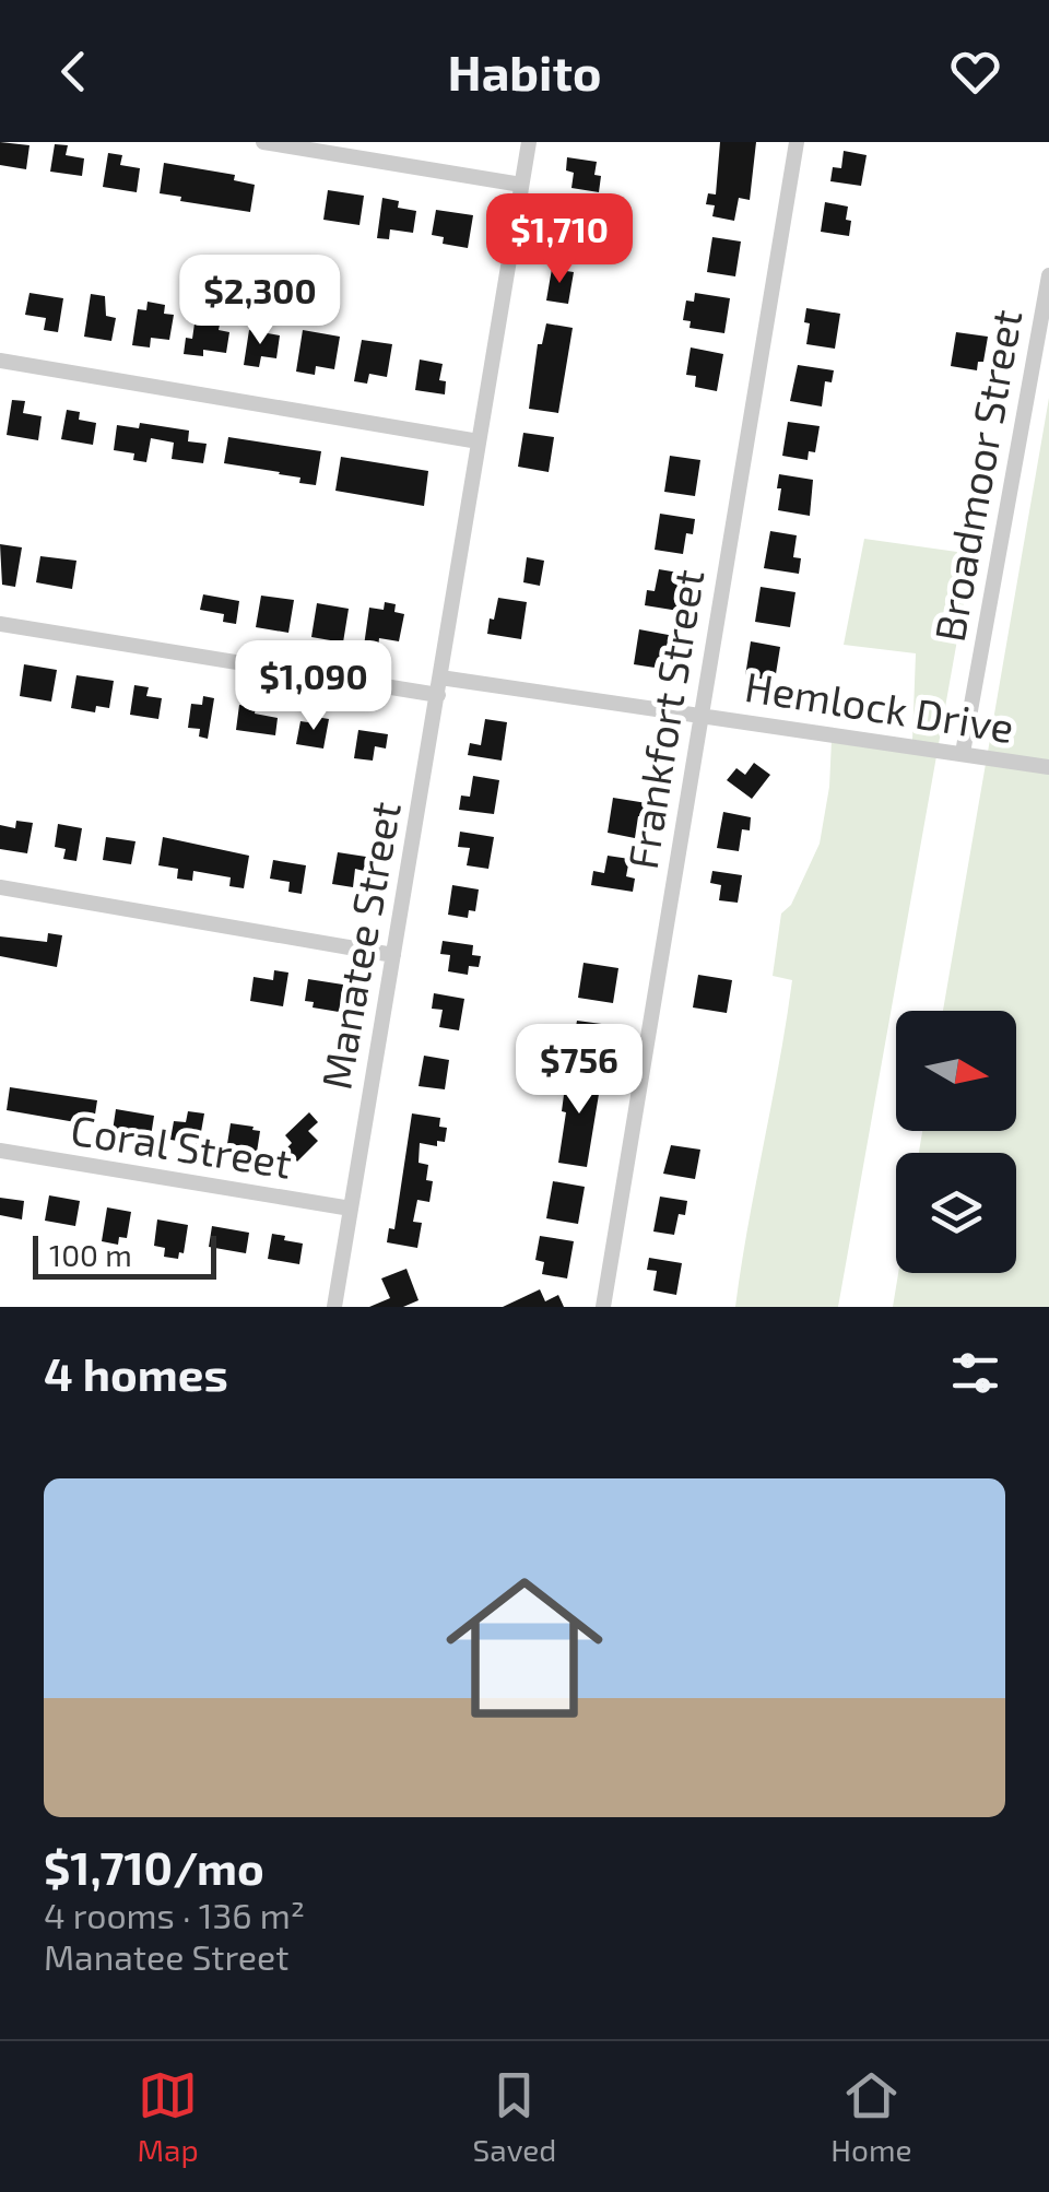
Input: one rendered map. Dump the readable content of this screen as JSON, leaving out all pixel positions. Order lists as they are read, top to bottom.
{
  "streets": {
    "street": [
      "Broadmoor Street",
      "Hemlock Drive",
      "Frankfort Street",
      "Manatee Street",
      "Coral Street"
    ]
  },
  "crossings": [
    ["Broadmoor Street", "Hemlock Drive"],
    ["Hemlock Drive", "Frankfort Street"],
    ["Hemlock Drive", "Manatee Street"],
    ["Manatee Street", "Coral Street"]
  ],
  "scale_bar": "100 m",
  "north": "right",
  "page": {
    "header": "Habito",
    "price": [
      "$1,710",
      "$2,300",
      "$1,090",
      "$756"
    ],
    "scale": "100 m",
    "heading": "4 homes",
    "list": [
      {
        "name": "$1,710/mo",
        "note": "4 rooms · 136 m² · Manatee Street"
      }
    ],
    "tabs": ["Map", "Saved", "Home"]
  }
}
